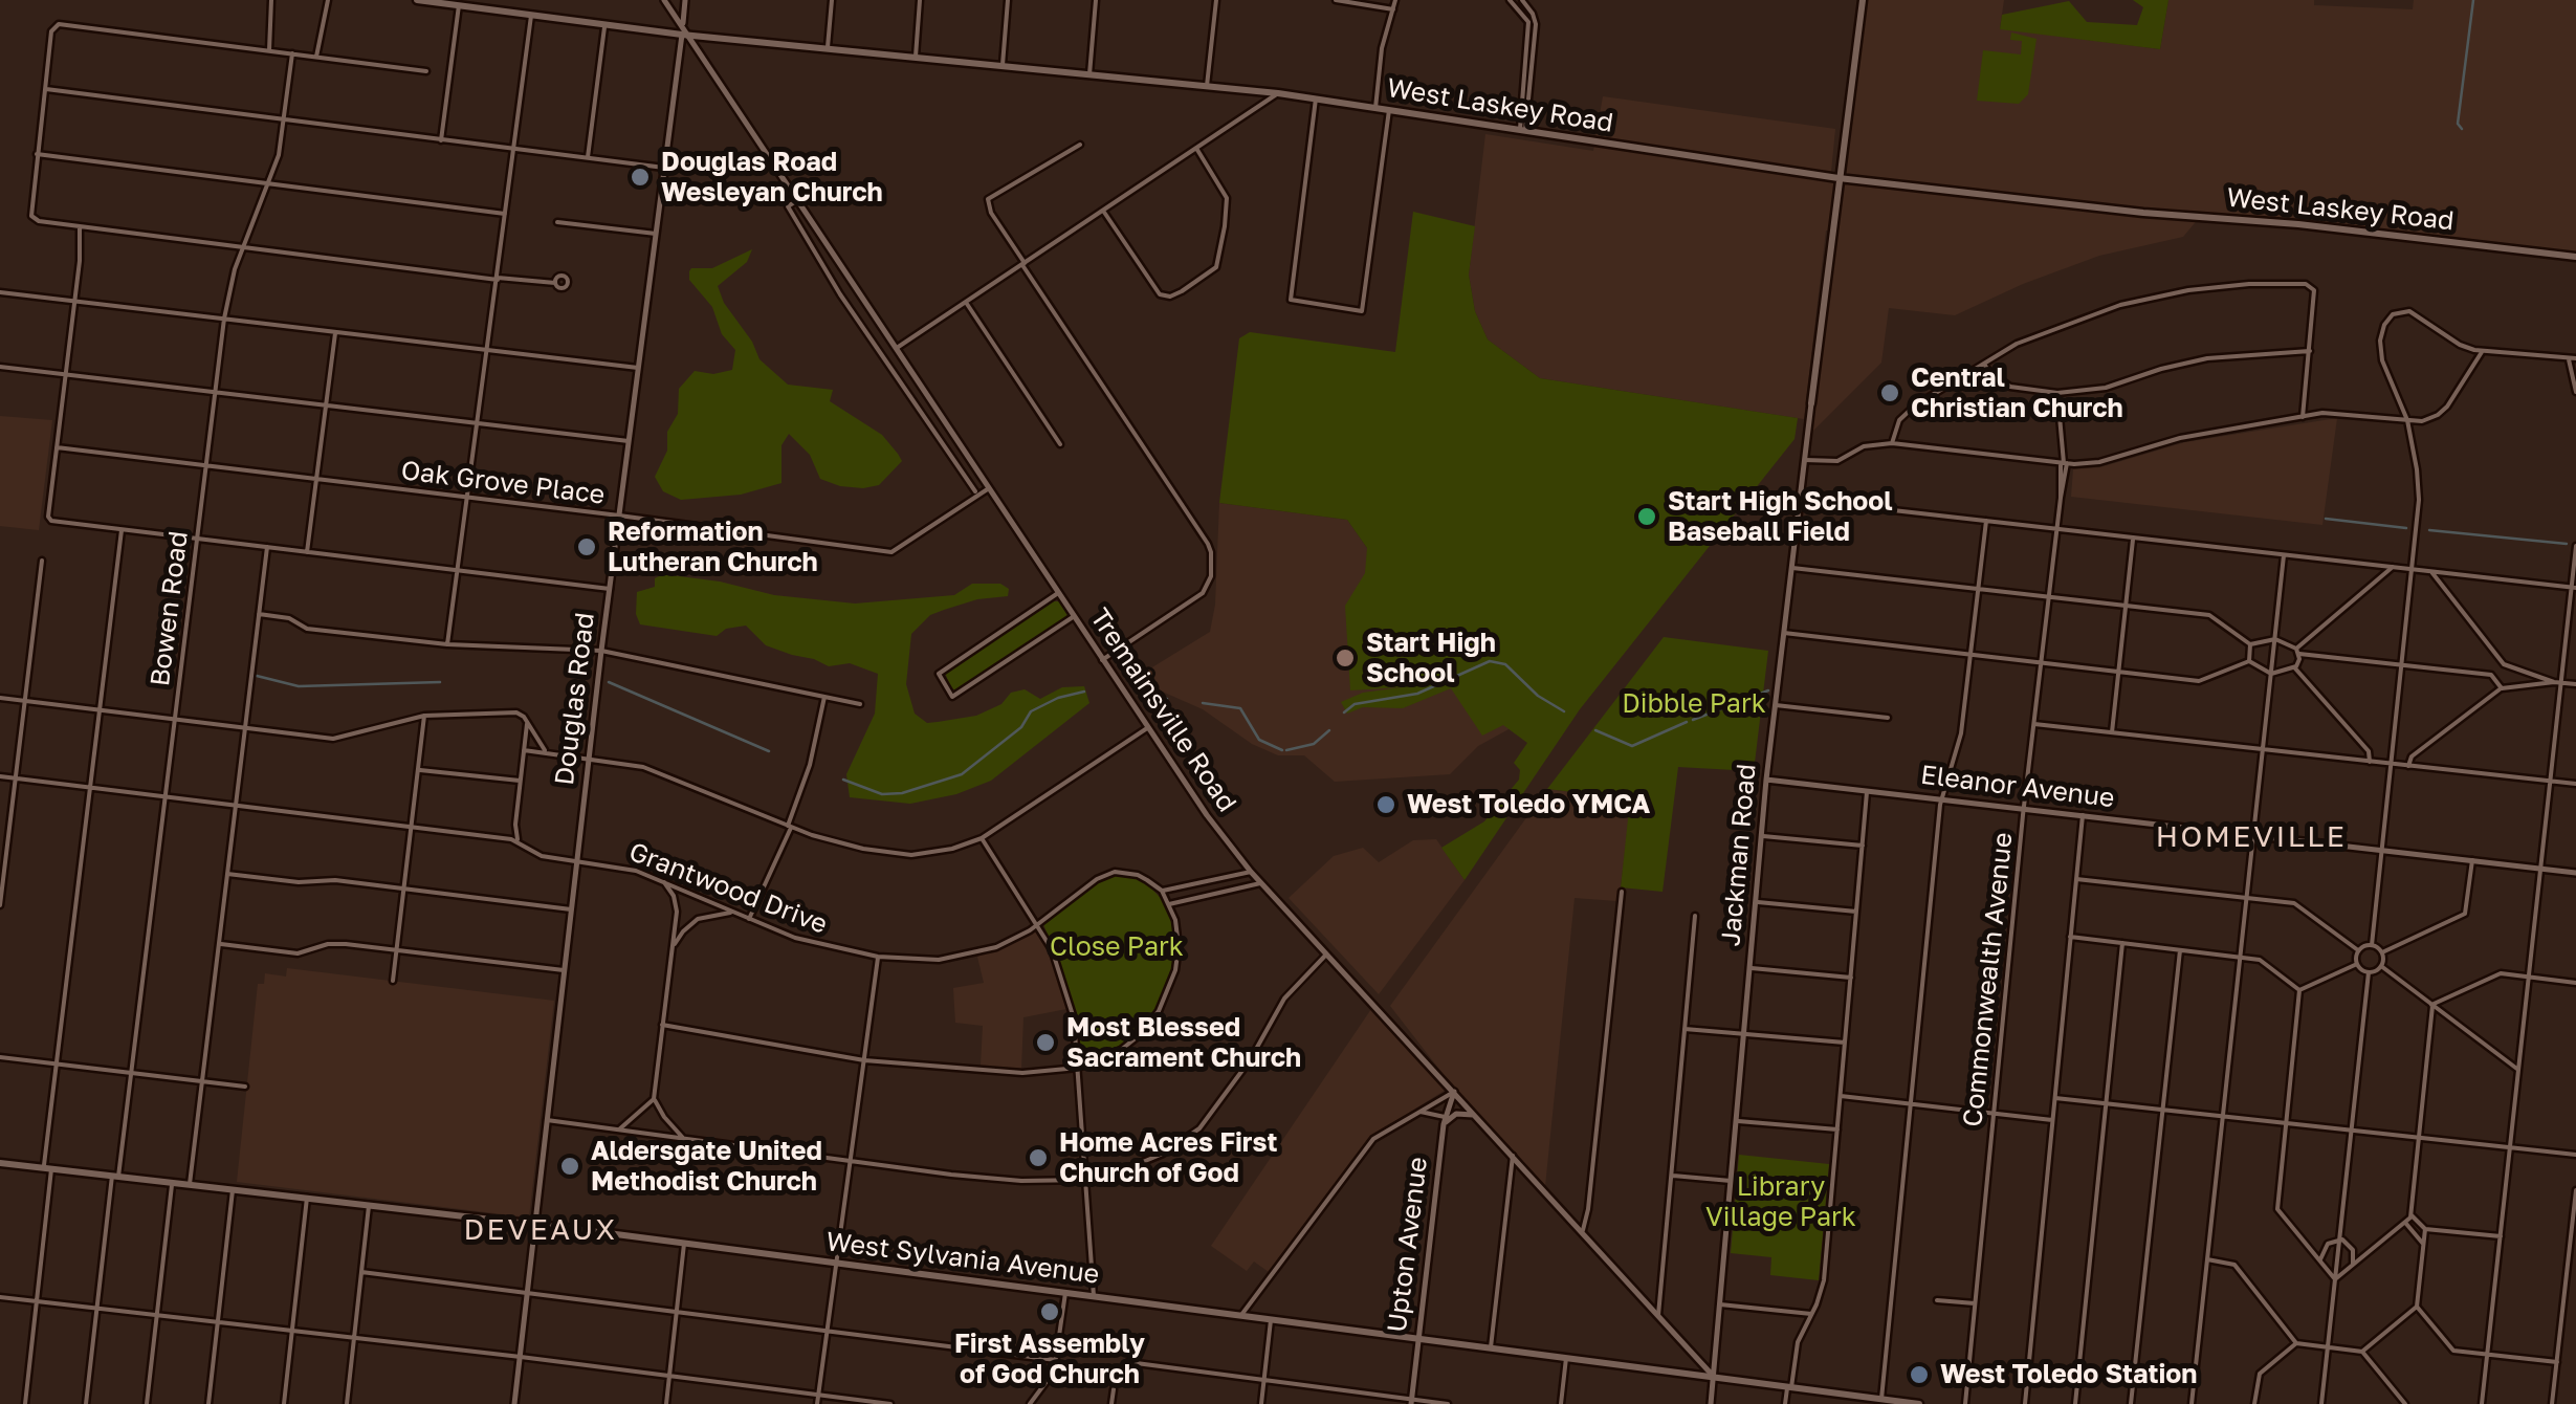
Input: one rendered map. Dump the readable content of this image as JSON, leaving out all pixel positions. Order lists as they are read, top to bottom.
{
  "streets": {
    "main road": ["West Laskey Road", "Jackman Road", "West Sylvania Avenue"],
    "street": [
      "Oak Grove Place",
      "Bowen Road",
      "Douglas Road",
      "Tremainsville Road",
      "Eleanor Avenue",
      "Grantwood Drive",
      "Commonwealth Avenue",
      "Upton Avenue"
    ]
  },
  "crossings": [
    ["West Laskey Road", "Douglas Road"],
    ["West Laskey Road", "Tremainsville Road"],
    ["West Laskey Road", "Jackman Road"],
    ["Oak Grove Place", "Bowen Road"],
    ["Oak Grove Place", "Douglas Road"],
    ["Oak Grove Place", "Tremainsville Road"],
    ["Bowen Road", "Grantwood Drive"],
    ["Bowen Road", "West Sylvania Avenue"],
    ["Douglas Road", "Tremainsville Road"],
    ["Douglas Road", "Grantwood Drive"],
    ["Douglas Road", "West Sylvania Avenue"],
    ["Tremainsville Road", "Jackman Road"],
    ["Tremainsville Road", "Upton Avenue"],
    ["Tremainsville Road", "West Sylvania Avenue"],
    ["Eleanor Avenue", "Jackman Road"],
    ["Eleanor Avenue", "Commonwealth Avenue"],
    ["Jackman Road", "West Sylvania Avenue"],
    ["Upton Avenue", "West Sylvania Avenue"]
  ],
  "districts": ["HOMEVILLE", "DEVEAUX"],
  "parks": ["Dibble Park", "Close Park", "Library Village Park"],
  "places": [
    "Douglas Road Wesleyan Church",
    "Central Christian Church",
    "Start High School Baseball Field",
    "Reformation Lutheran Church",
    "Start High School",
    "West Toledo YMCA",
    "Most Blessed Sacrament Church",
    "Home Acres First Church of God",
    "Aldersgate United Methodist Church",
    "First Assembly of God Church",
    "West Toledo Station"
  ]
}
